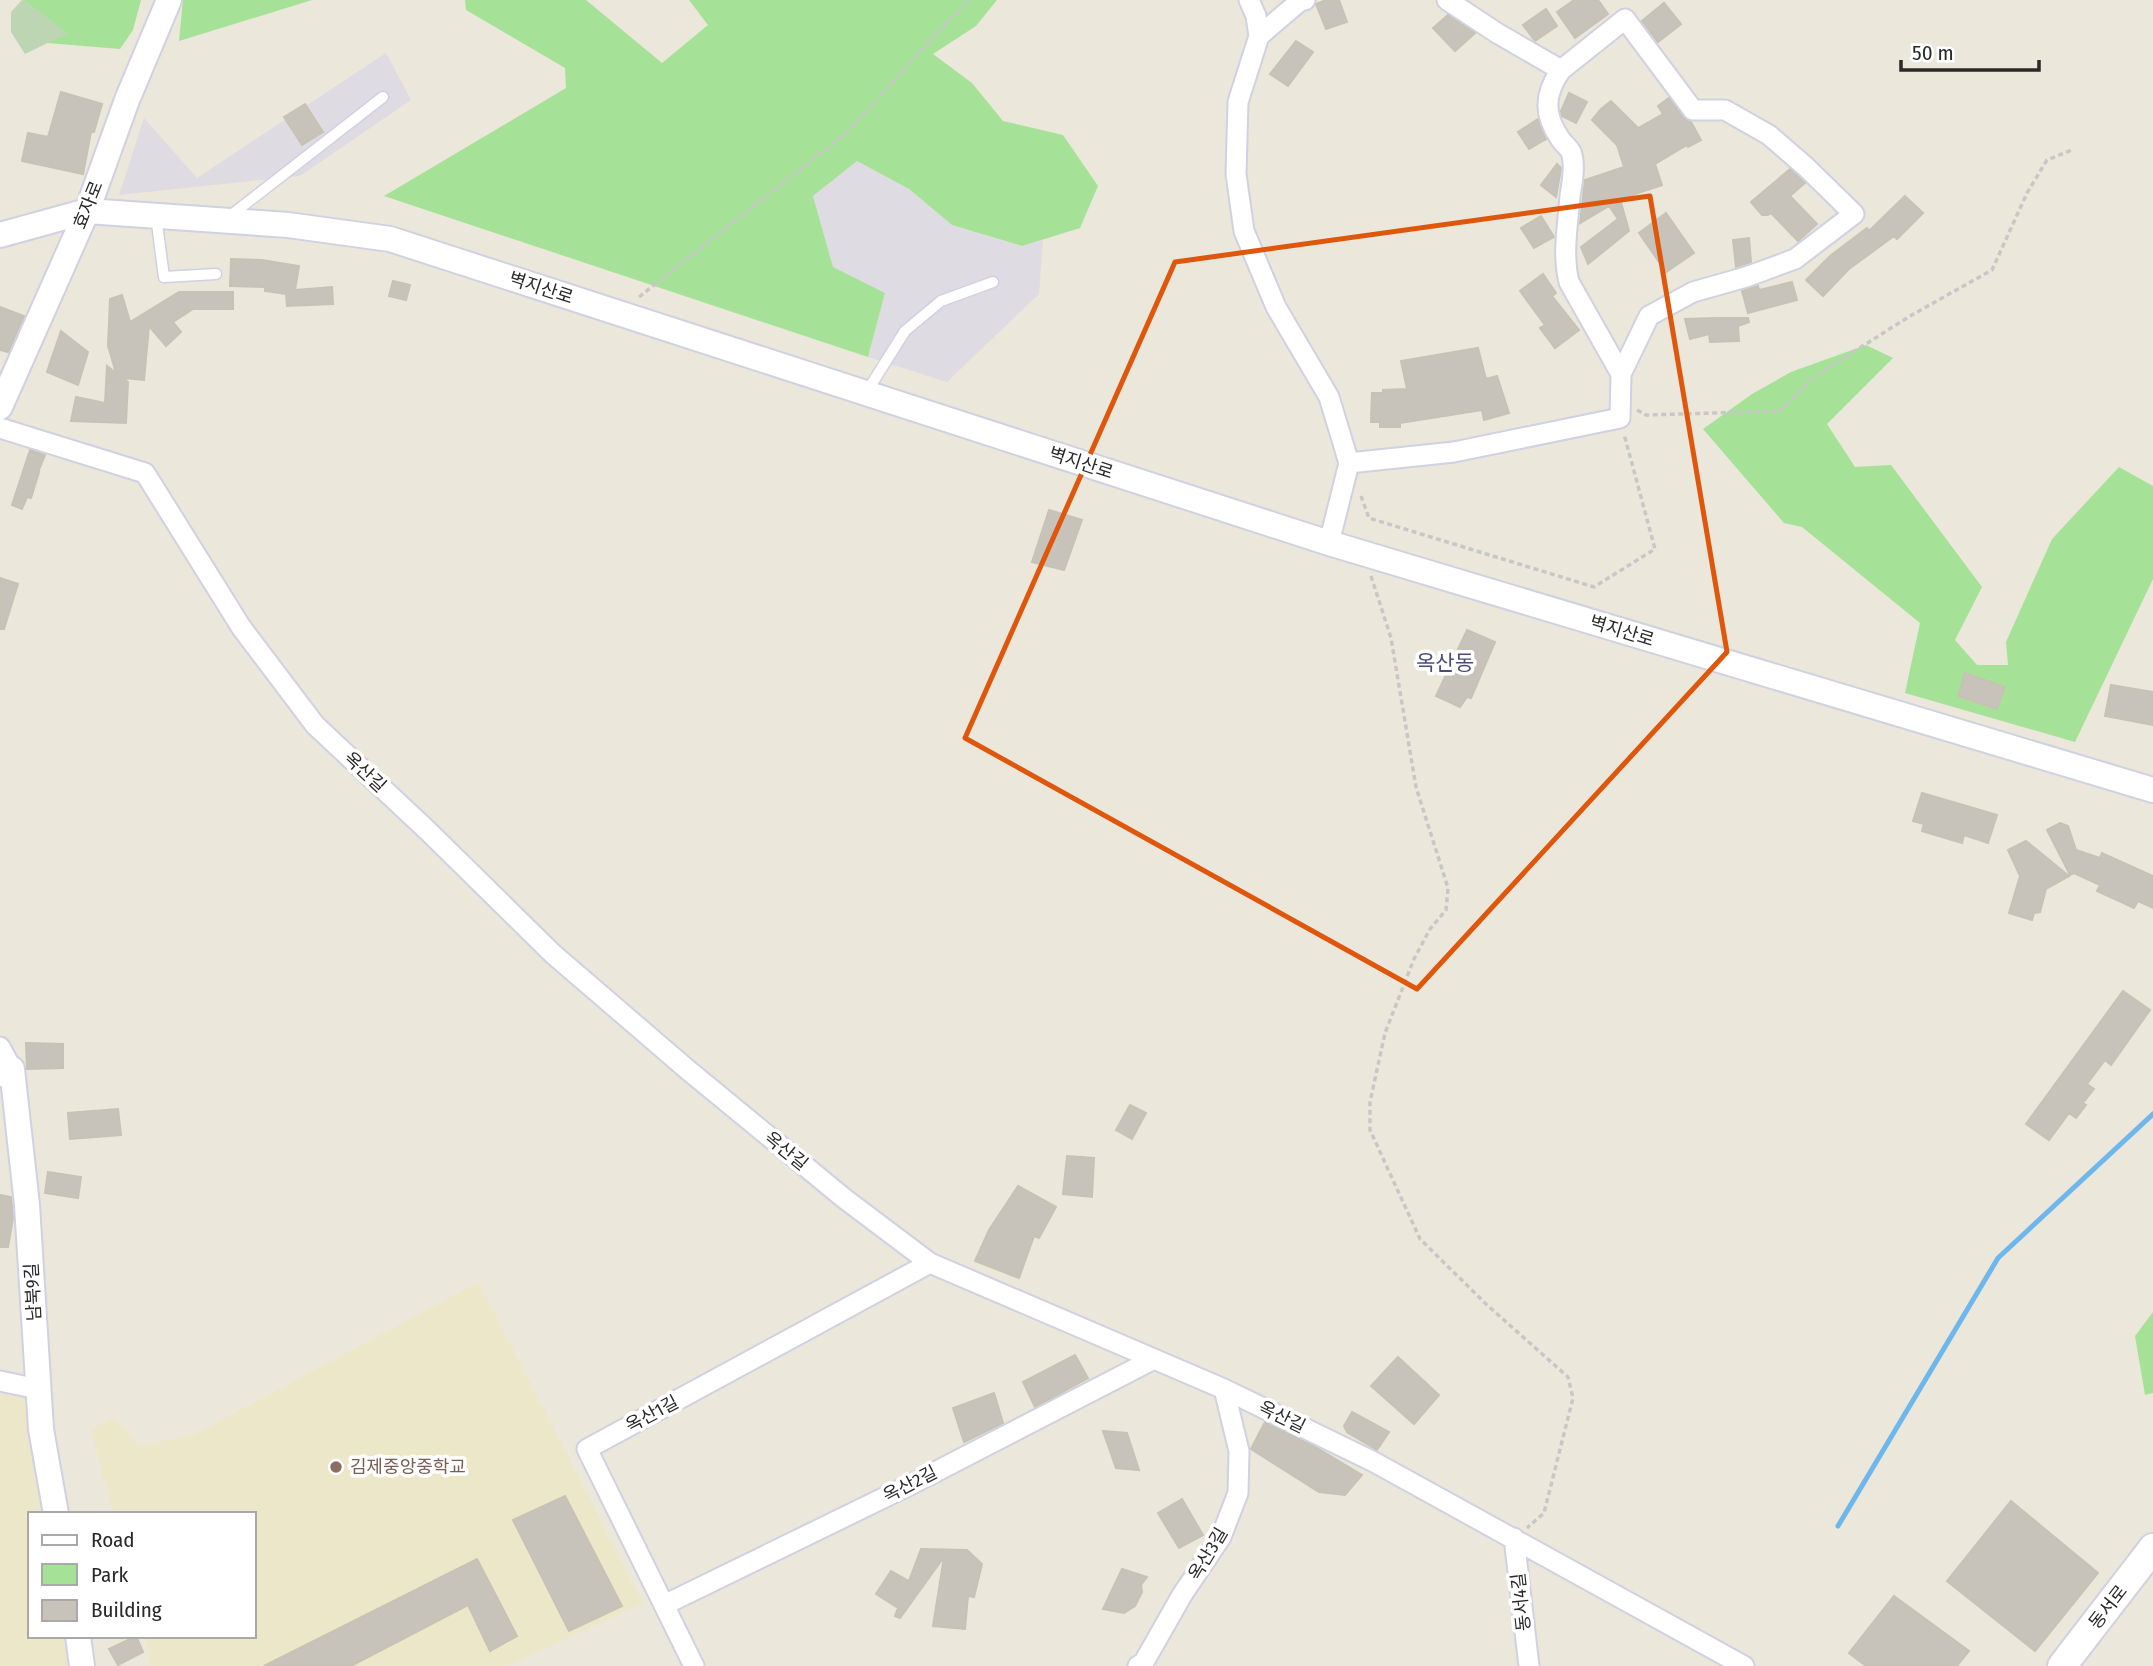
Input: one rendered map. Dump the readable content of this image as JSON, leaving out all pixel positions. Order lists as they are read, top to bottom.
{
  "streets": {
    "main road": ["동서로"],
    "street": [
      "효자로",
      "벽지산로",
      "옥산길",
      "남북9길",
      "옥산1길",
      "옥산2길",
      "옥산3길",
      "동서4길"
    ]
  },
  "crossings": [
    ["효자로", "벽지산로"],
    ["옥산길", "옥산1길"],
    ["옥산길", "옥산2길"],
    ["옥산길", "옥산3길"],
    ["옥산길", "동서4길"],
    ["옥산1길", "옥산2길"]
  ],
  "districts": ["옥산동"],
  "places": ["김제중앙중학교"],
  "legend": ["Road", "Park", "Building"],
  "scale_bar": "50 m"
}
